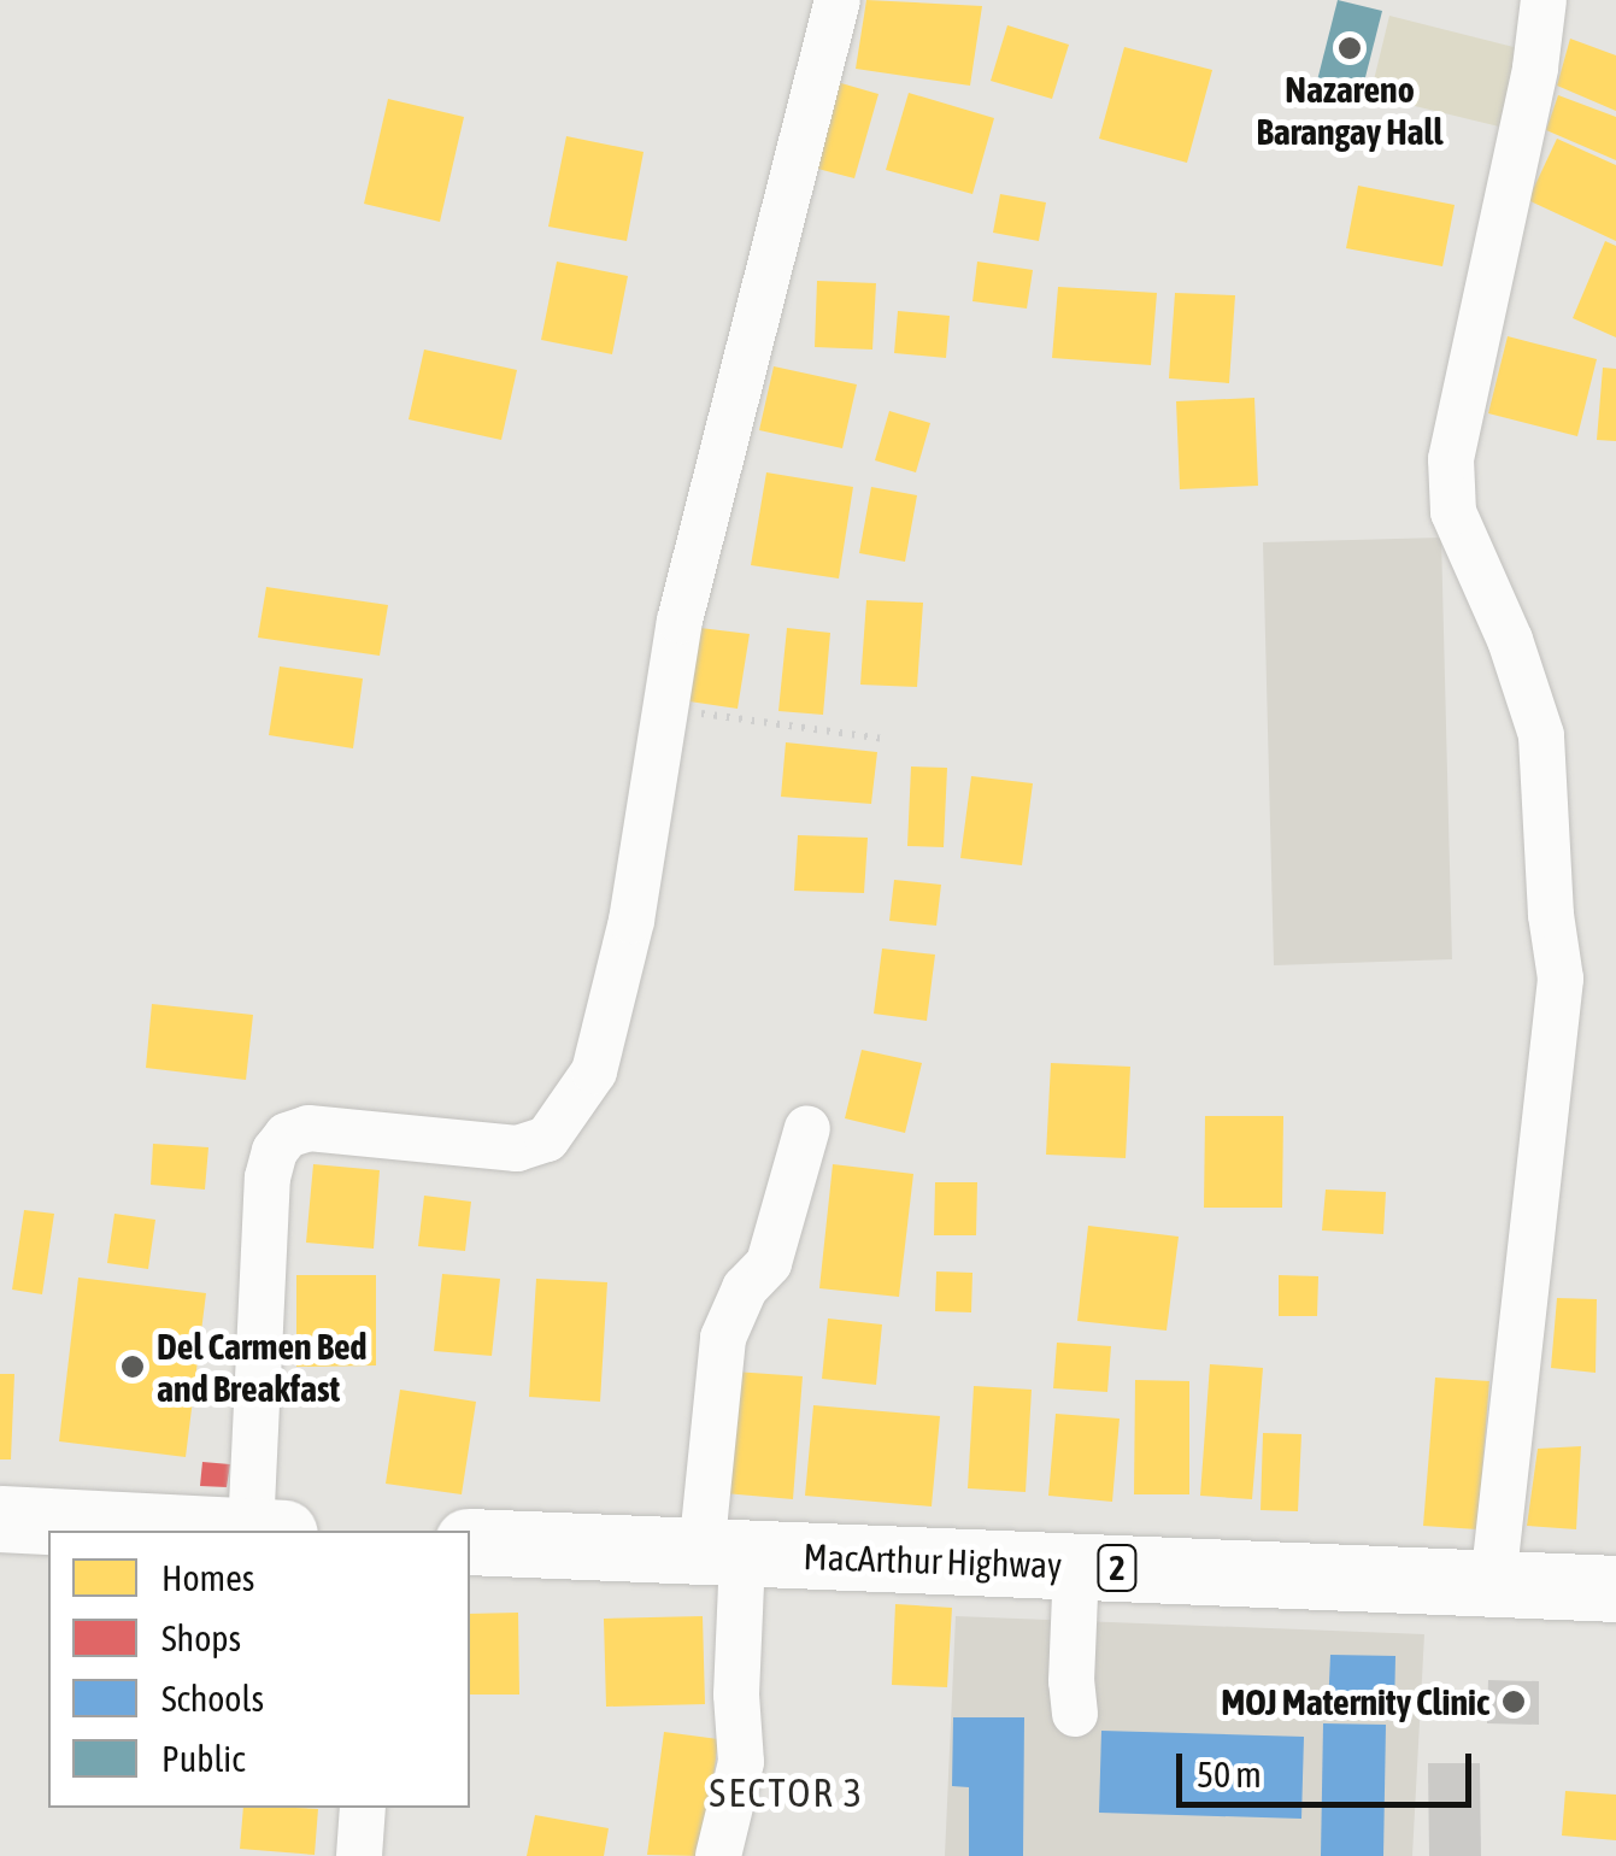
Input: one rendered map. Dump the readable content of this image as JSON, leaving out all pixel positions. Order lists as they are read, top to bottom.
{
  "streets": {
    "highway": ["MacArthur Highway", "2"]
  },
  "districts": ["SECTOR 3"],
  "places": ["Nazareno Barangay Hall", "Del Carmen Bed and Breakfast", "MOJ Maternity Clinic"],
  "legend": [
    "Homes",
    "Shops",
    "Schools",
    "Public"
  ],
  "scale_bar": "50 m"
}
